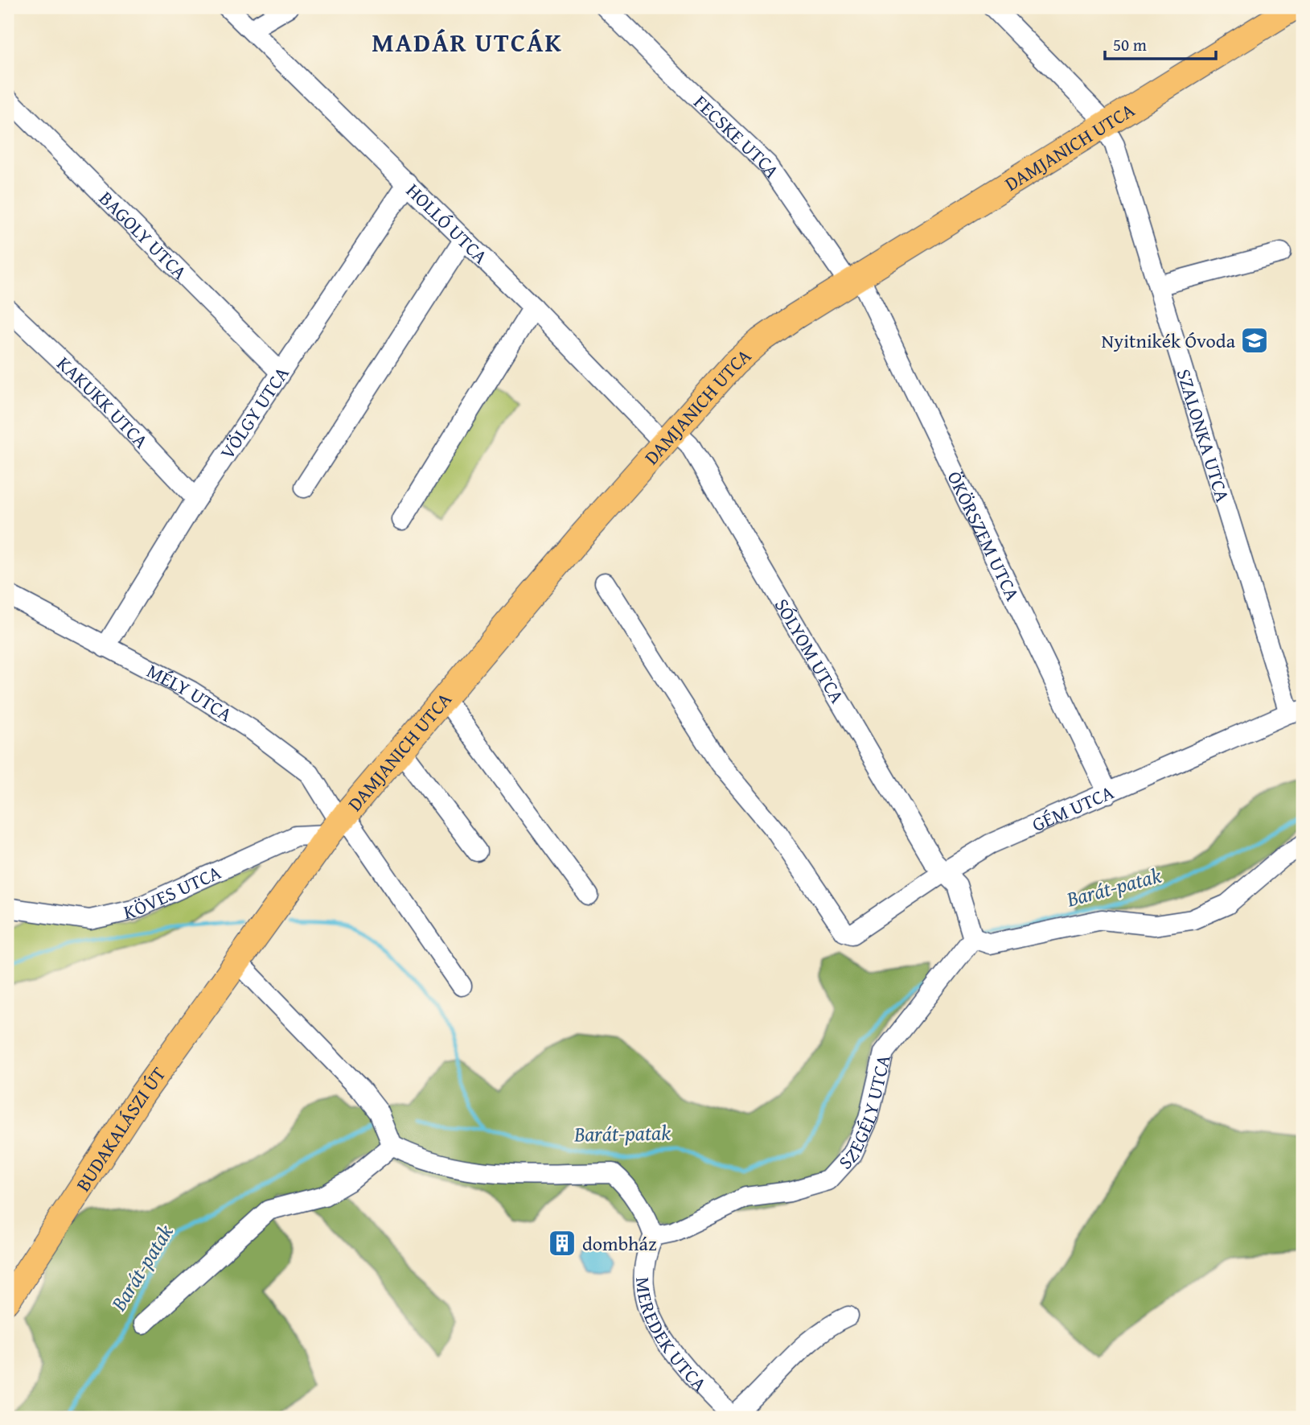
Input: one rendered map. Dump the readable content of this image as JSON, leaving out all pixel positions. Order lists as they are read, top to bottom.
{
  "streets": {
    "main road": ["DAMJANICH UTCA", "BUDAKALÁSZI ÚT"],
    "street": [
      "FECSKE UTCA",
      "HOLLÓ UTCA",
      "BAGOLY UTCA",
      "KAKUKK UTCA",
      "VÖLGY UTCA",
      "SZALONKA UTCA",
      "ÖKÖRSZEM UTCA",
      "SÓLYOM UTCA",
      "MÉLY UTCA",
      "GÉM UTCA",
      "KÖVES UTCA",
      "SZEGÉLY UTCA",
      "MEREDEK UTCA"
    ]
  },
  "crossings": [
    ["FECSKE UTCA", "DAMJANICH UTCA"],
    ["FECSKE UTCA", "ÖKÖRSZEM UTCA"],
    ["DAMJANICH UTCA", "HOLLÓ UTCA"],
    ["DAMJANICH UTCA", "SZALONKA UTCA"],
    ["DAMJANICH UTCA", "ÖKÖRSZEM UTCA"],
    ["DAMJANICH UTCA", "SÓLYOM UTCA"],
    ["DAMJANICH UTCA", "MÉLY UTCA"],
    ["DAMJANICH UTCA", "KÖVES UTCA"],
    ["DAMJANICH UTCA", "BUDAKALÁSZI ÚT"],
    ["HOLLÓ UTCA", "VÖLGY UTCA"],
    ["HOLLÓ UTCA", "SÓLYOM UTCA"],
    ["BAGOLY UTCA", "VÖLGY UTCA"],
    ["KAKUKK UTCA", "VÖLGY UTCA"],
    ["VÖLGY UTCA", "MÉLY UTCA"],
    ["SZALONKA UTCA", "GÉM UTCA"],
    ["ÖKÖRSZEM UTCA", "GÉM UTCA"],
    ["SÓLYOM UTCA", "GÉM UTCA"],
    ["SÓLYOM UTCA", "SZEGÉLY UTCA"],
    ["MÉLY UTCA", "KÖVES UTCA"],
    ["SZEGÉLY UTCA", "MEREDEK UTCA"]
  ],
  "districts": ["MADÁR UTCÁK"],
  "water": ["Barát-patak"],
  "places": {
    "school or university": ["Nyitnikék Óvoda"],
    "building": ["dombház"]
  },
  "scale_bar": "50 m"
}
